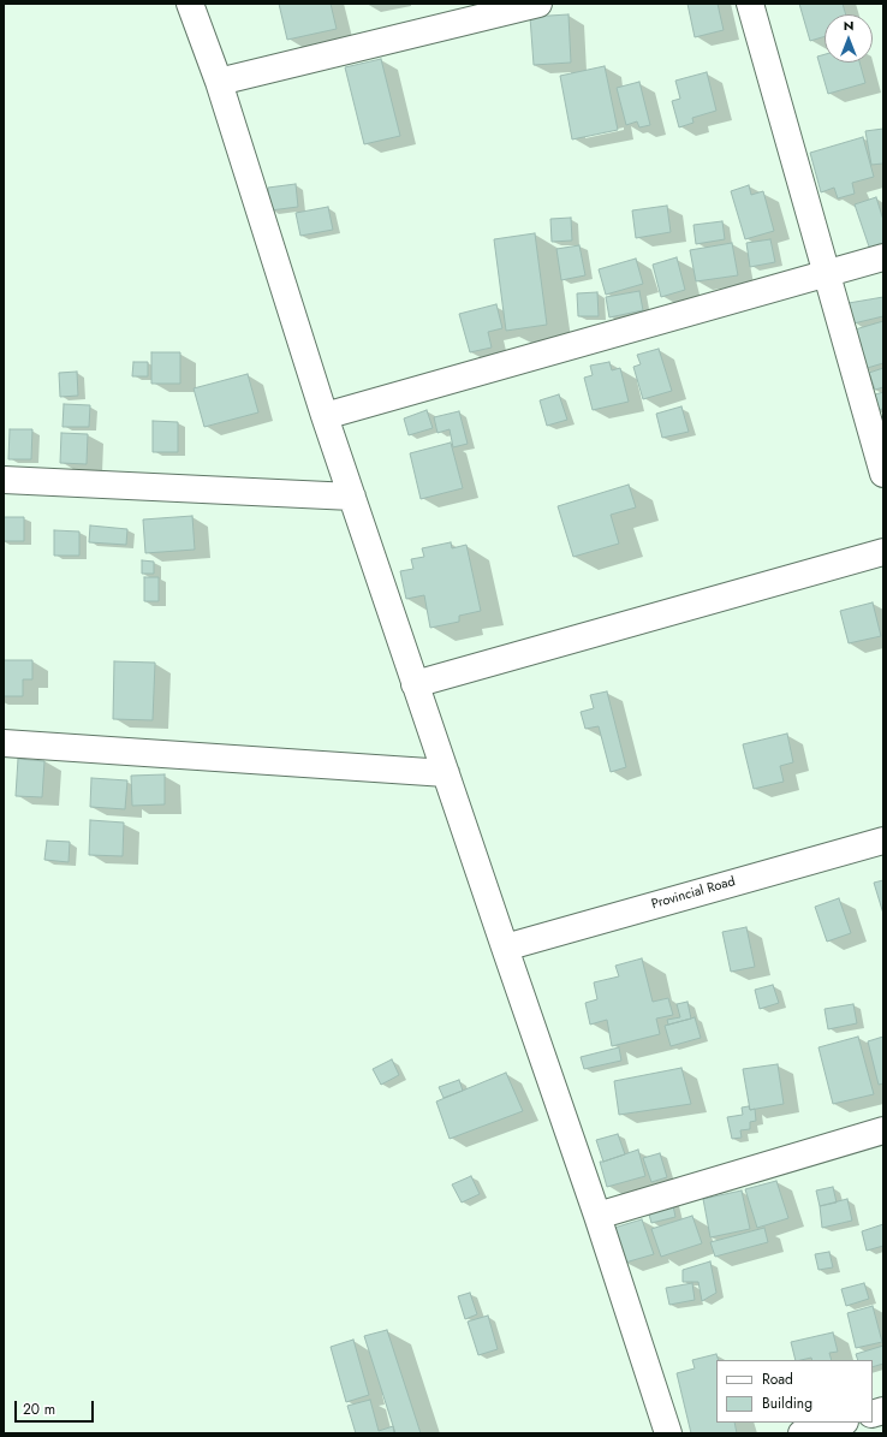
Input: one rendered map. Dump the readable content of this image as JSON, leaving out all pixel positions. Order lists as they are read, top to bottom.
{
  "streets": {
    "street": ["Provincial Road"]
  },
  "legend": ["Road", "Building"],
  "scale_bar": "20 m",
  "north": "top"
}
